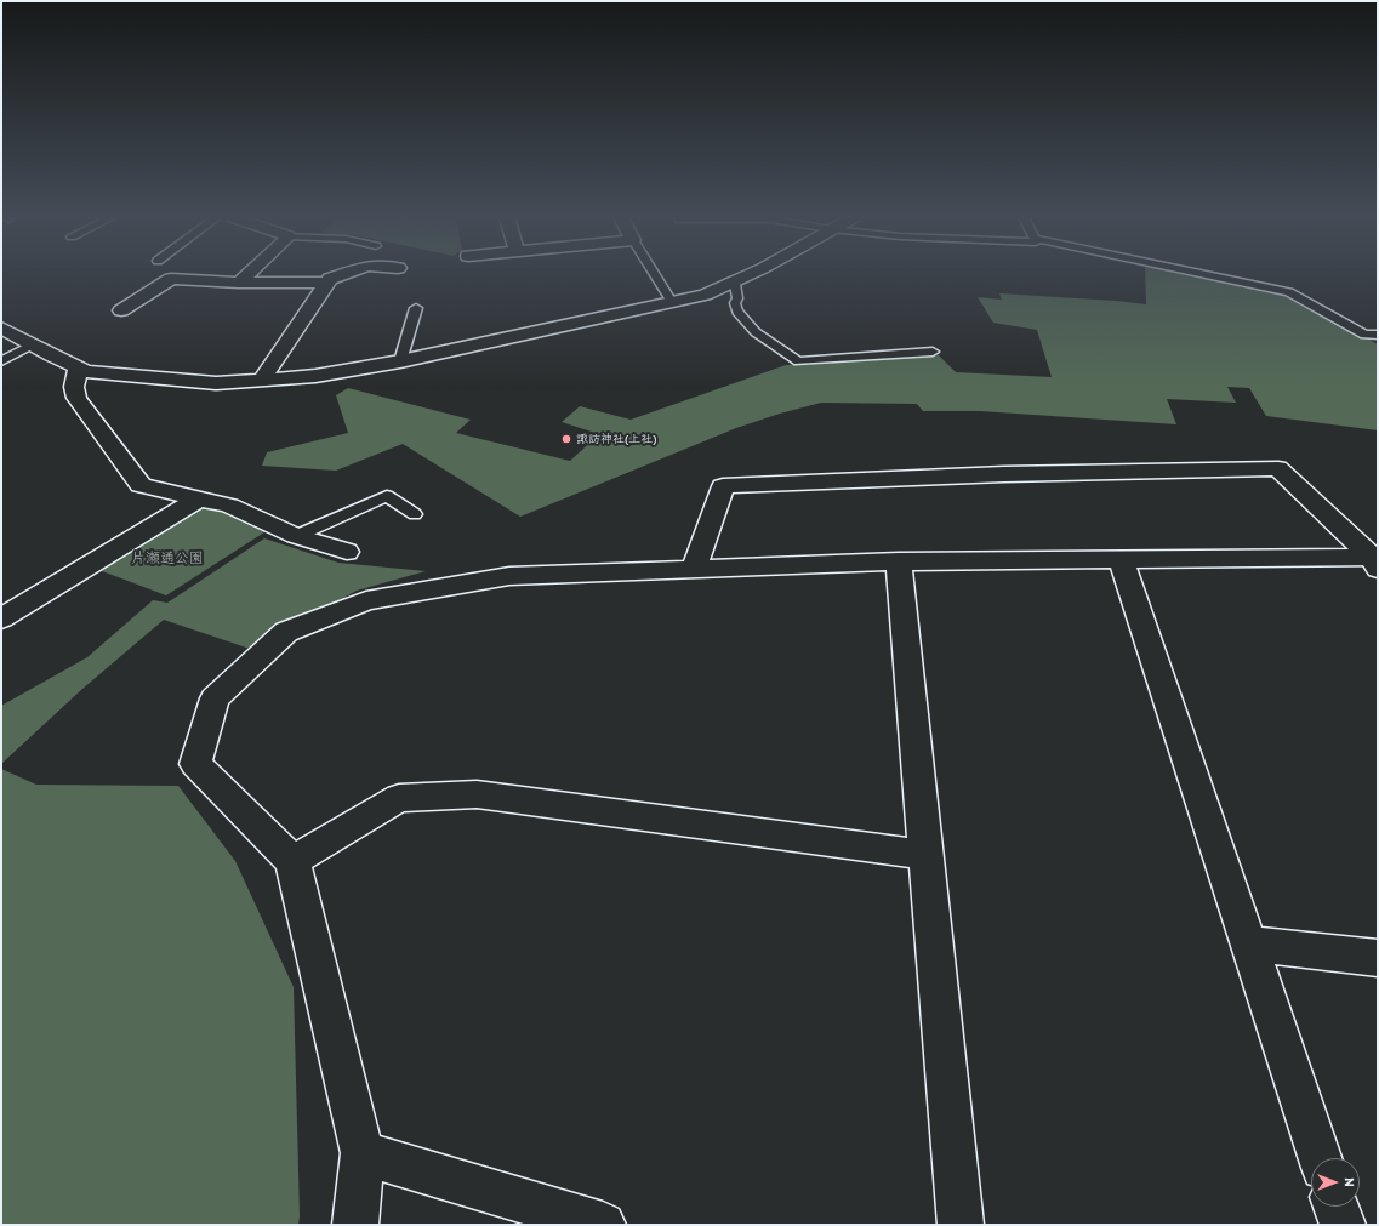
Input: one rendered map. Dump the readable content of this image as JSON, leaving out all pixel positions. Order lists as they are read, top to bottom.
{
  "parks": ["片瀬通公園"],
  "places": ["諏訪神社(上社)"],
  "north": "right"
}
